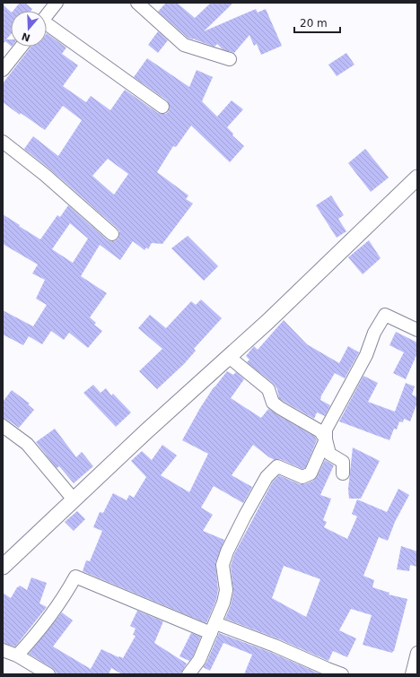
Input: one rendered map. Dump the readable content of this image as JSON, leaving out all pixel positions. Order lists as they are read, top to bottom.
{
  "scale_bar": "20 m",
  "north": "bottom"
}
